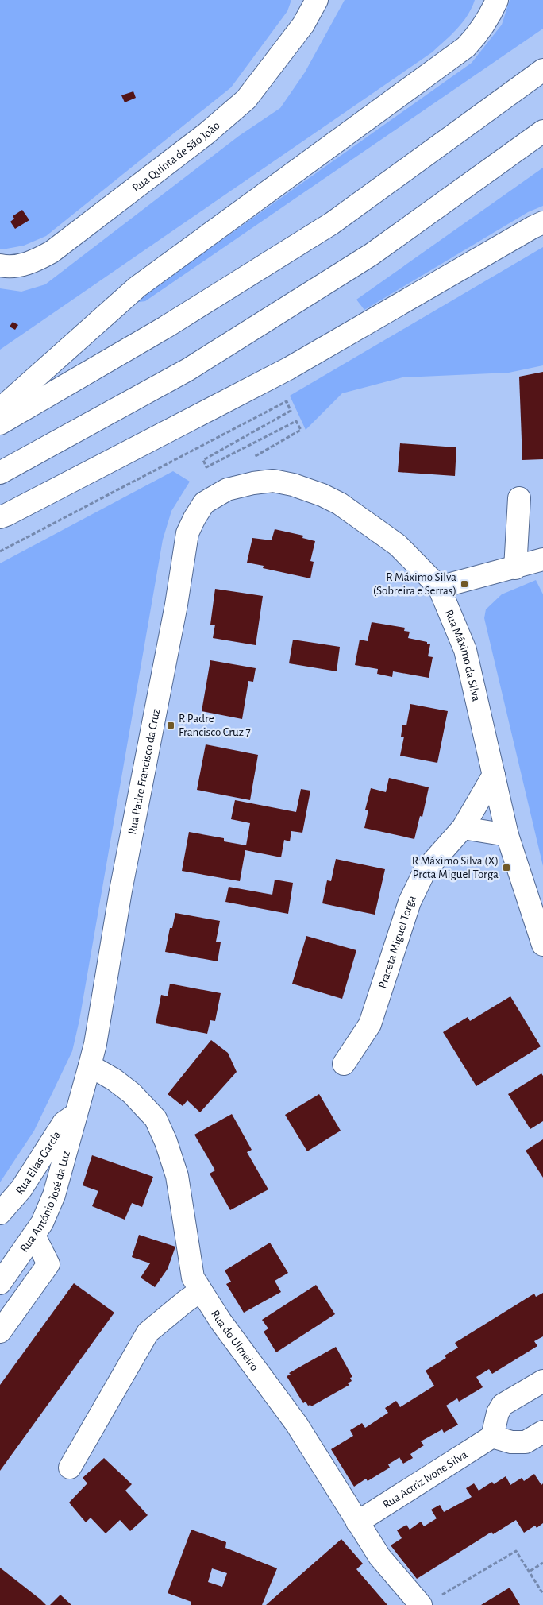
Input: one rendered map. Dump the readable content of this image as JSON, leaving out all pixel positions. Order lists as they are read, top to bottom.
{
  "streets": {
    "main road": [
      "Rua Quinta de São João",
      "Rua Máximo da Silva",
      "Rua Padre Francisco da Cruz",
      "Praceta Miguel Torga",
      "Rua Elias Garcia",
      "Rua António José da Luz",
      "Rua do Ulmeiro",
      "Rua Actriz Ivone Silva"
    ]
  },
  "crossings": [
    ["Rua Máximo da Silva", "Rua Padre Francisco da Cruz"],
    ["Rua Máximo da Silva", "Praceta Miguel Torga"],
    ["Rua Padre Francisco da Cruz", "Rua António José da Luz"],
    ["Rua Padre Francisco da Cruz", "Rua do Ulmeiro"],
    ["Rua Elias Garcia", "Rua António José da Luz"],
    ["Rua António José da Luz", "Rua do Ulmeiro"],
    ["Rua do Ulmeiro", "Rua Actriz Ivone Silva"]
  ],
  "places": {
    "transit": ["R Máximo Silva (Sobreira e Serras)", "R Padre Francisco Cruz 7", "R Máximo Silva (X) Prcta Miguel Torga"]
  }
}
